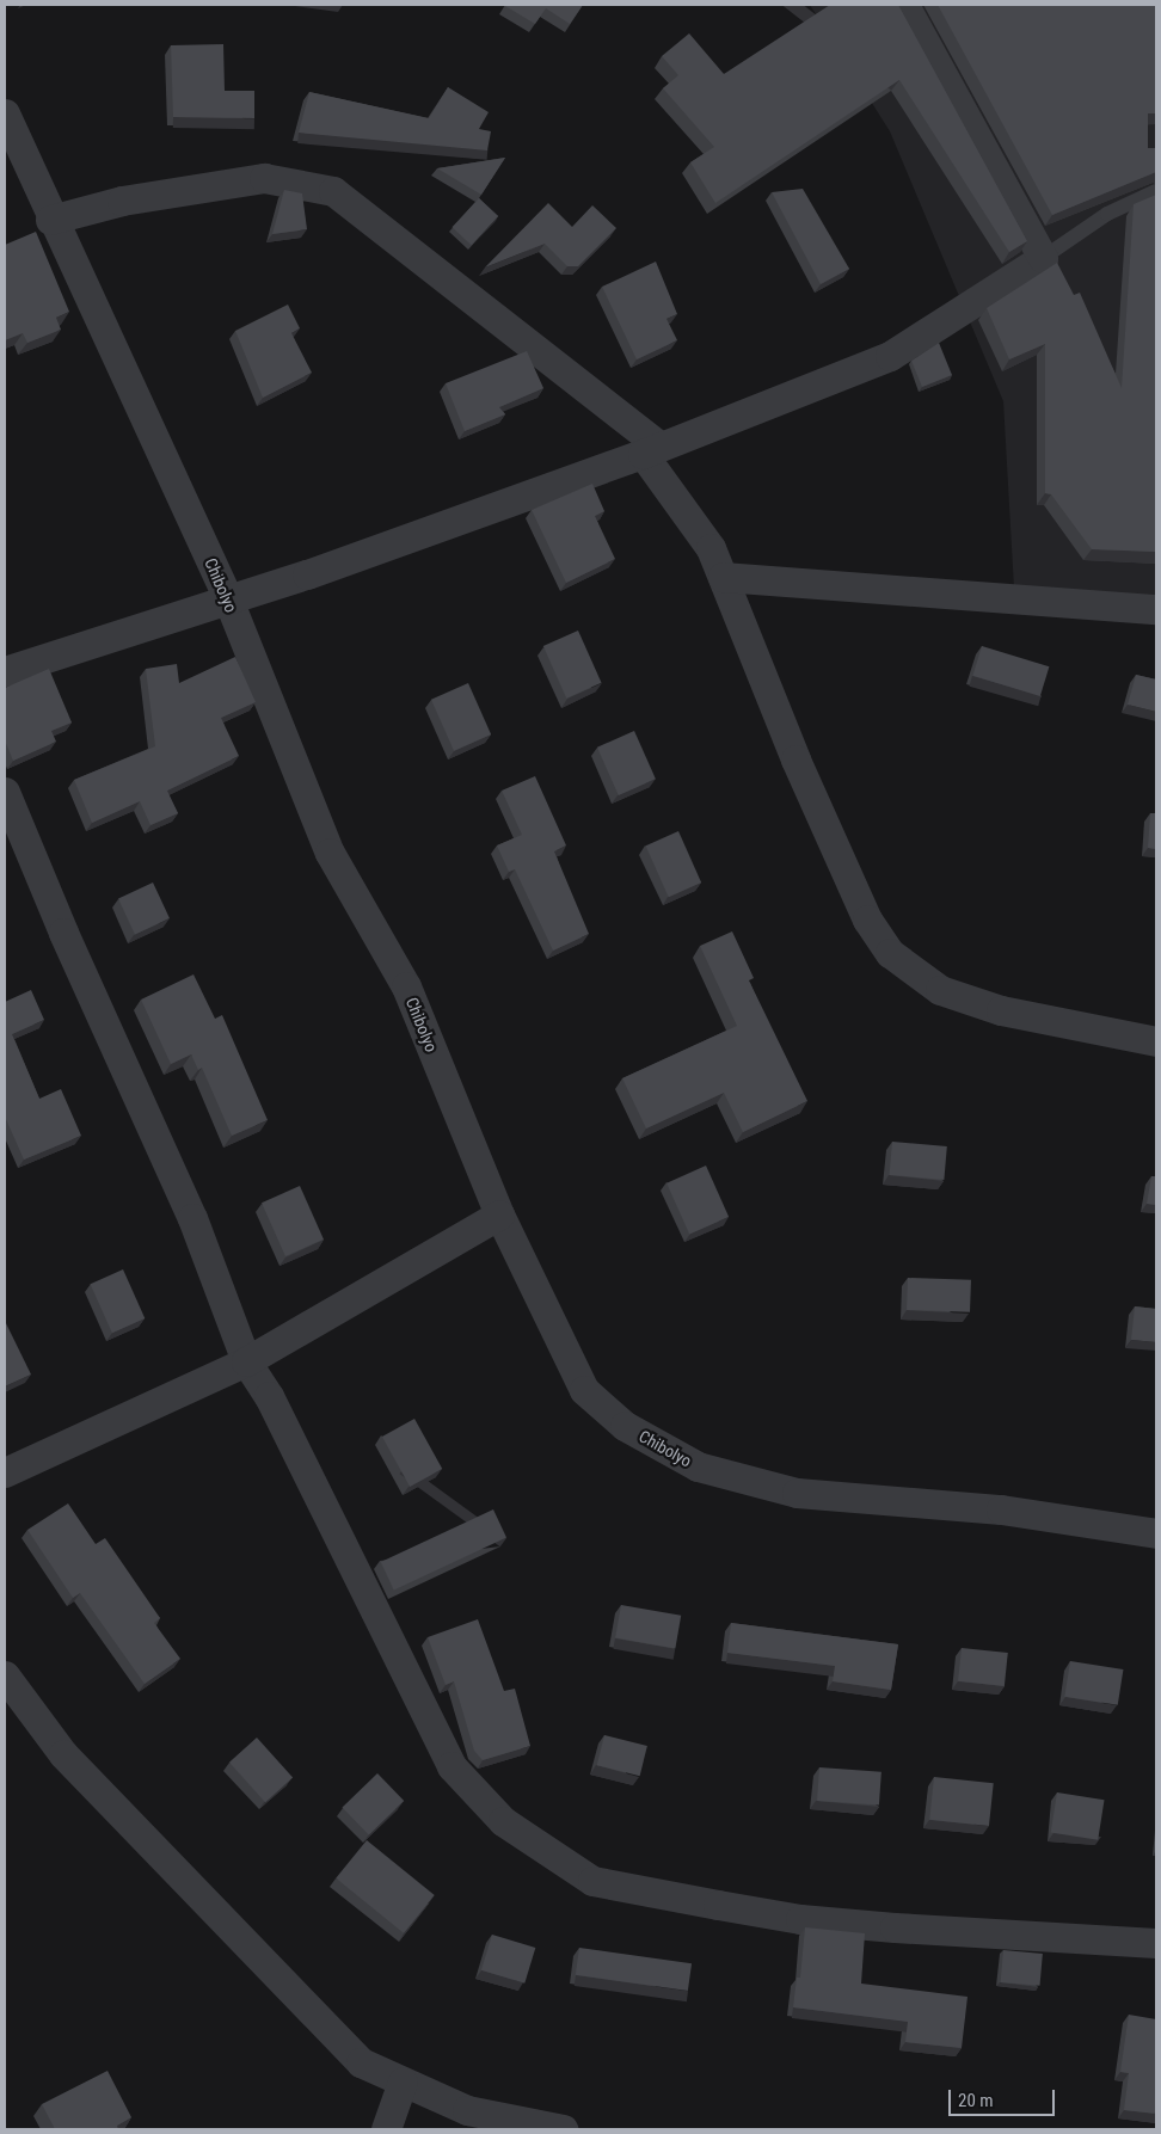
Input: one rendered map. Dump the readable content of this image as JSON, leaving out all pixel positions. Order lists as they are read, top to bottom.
{
  "streets": {
    "street": ["Chibolyo"]
  },
  "scale_bar": "20 m"
}
